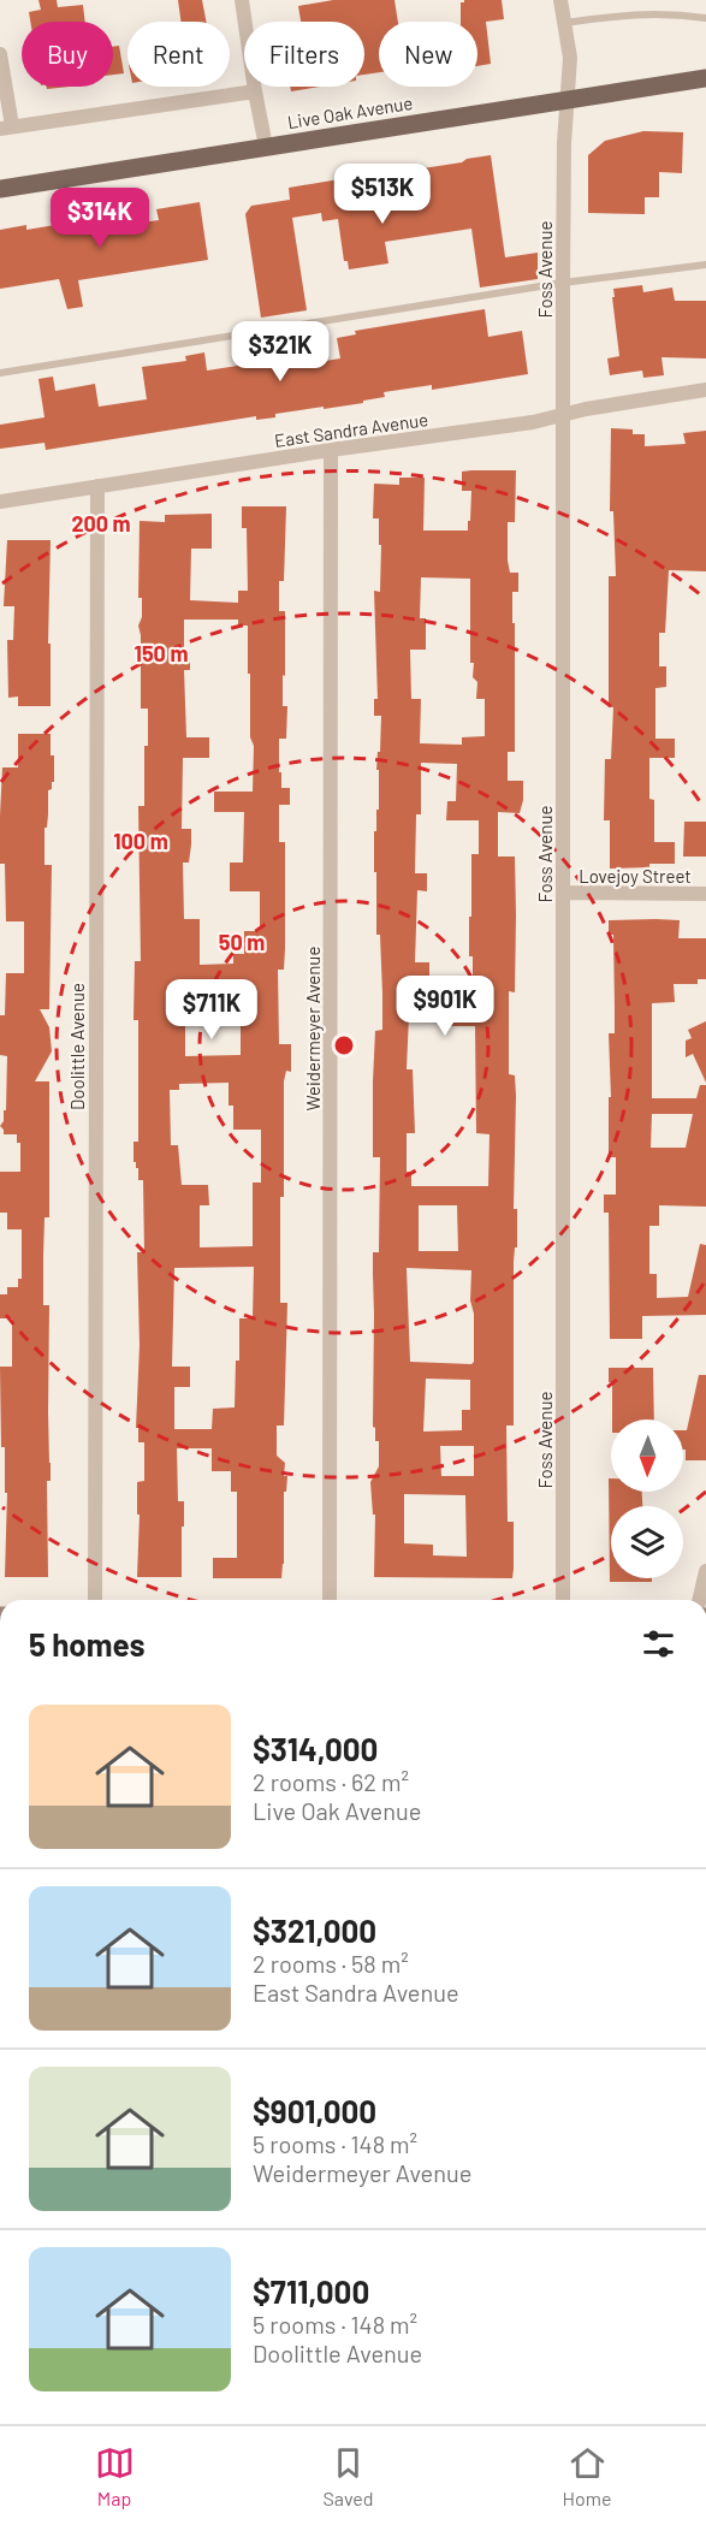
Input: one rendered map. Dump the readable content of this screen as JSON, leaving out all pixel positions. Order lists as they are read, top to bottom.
{
  "streets": {
    "main road": ["Live Oak Avenue"],
    "street": [
      "Foss Avenue",
      "East Sandra Avenue",
      "Lovejoy Street",
      "Weidermeyer Avenue",
      "Doolittle Avenue"
    ]
  },
  "crossings": [
    ["Live Oak Avenue", "Foss Avenue"],
    ["Foss Avenue", "East Sandra Avenue"],
    ["Foss Avenue", "Lovejoy Street"],
    ["East Sandra Avenue", "Weidermeyer Avenue"],
    ["East Sandra Avenue", "Doolittle Avenue"]
  ],
  "north": "bottom",
  "page": {
    "chip": [
      "Buy",
      "Rent",
      "Filters",
      "New"
    ],
    "price": [
      "$513K",
      "$314K",
      "$321K",
      "$901K",
      "$711K"
    ],
    "heading": "5 homes",
    "list": [
      {
        "name": "$314,000",
        "note": "2 rooms · 62 m² · Live Oak Avenue"
      },
      {
        "name": "$321,000",
        "note": "2 rooms · 58 m² · East Sandra Avenue"
      },
      {
        "name": "$901,000",
        "note": "5 rooms · 148 m² · Weidermeyer Avenue"
      },
      {
        "name": "$711,000",
        "note": "5 rooms · 148 m² · Doolittle Avenue"
      }
    ],
    "tabs": ["Map", "Saved", "Home"]
  },
  "rings": [
    "200 m",
    "150 m",
    "100 m",
    "50 m"
  ]
}
